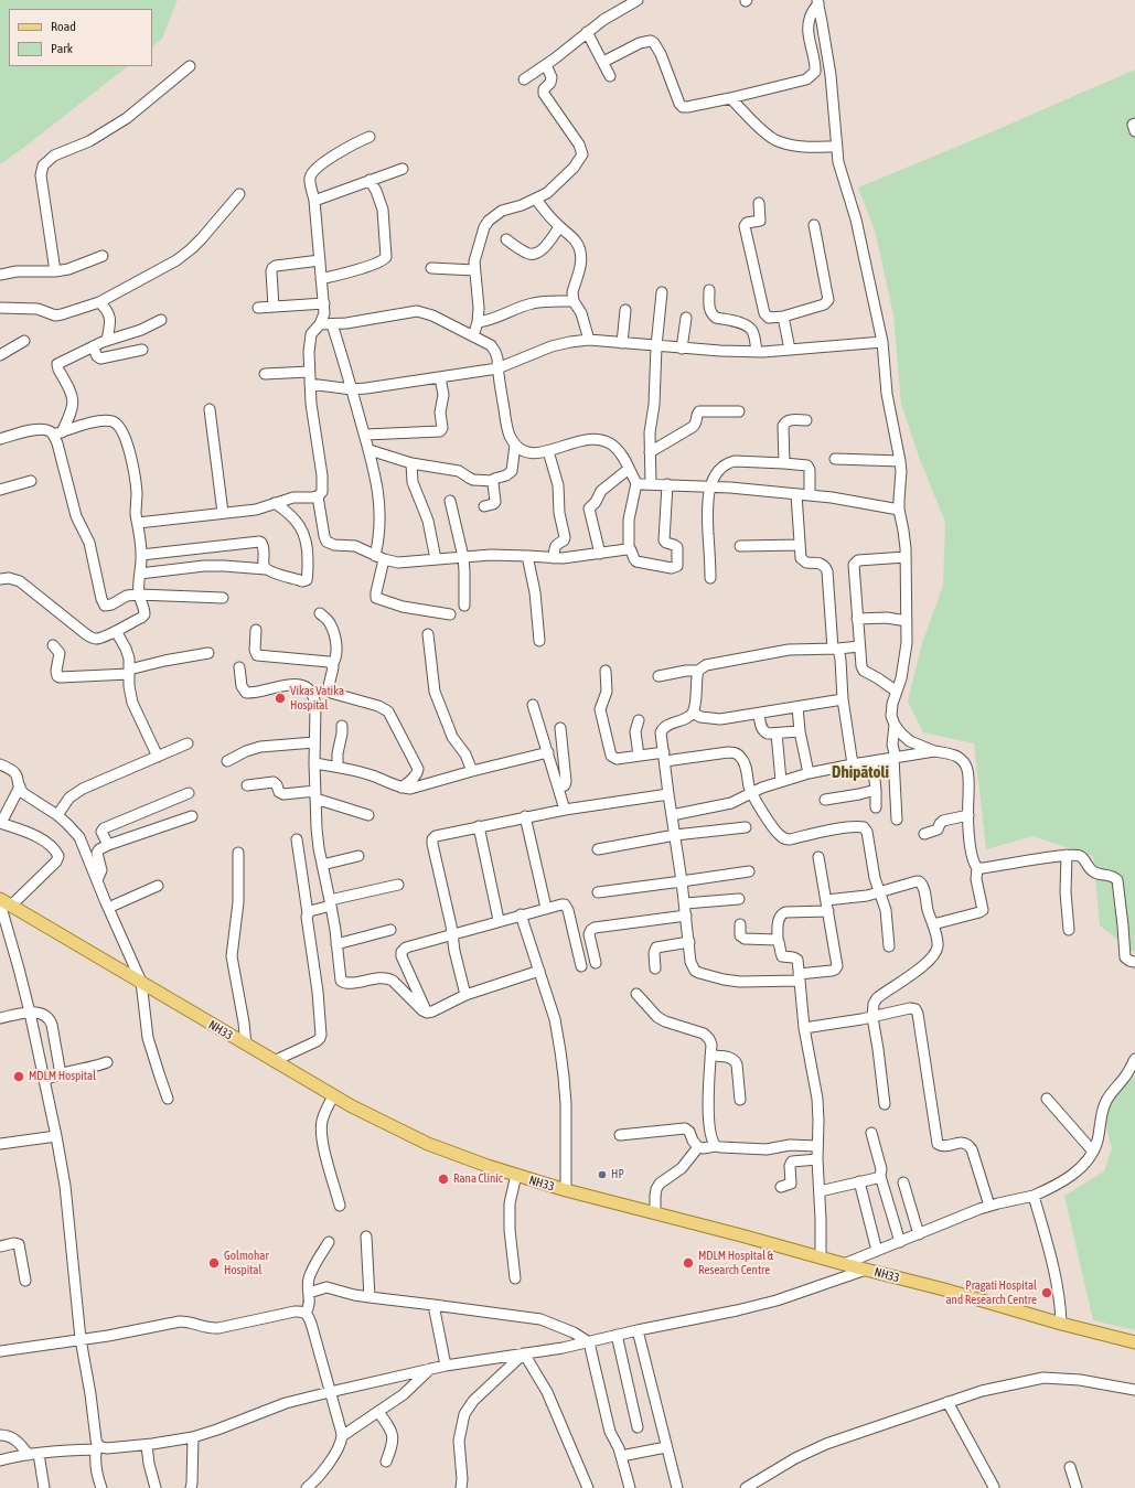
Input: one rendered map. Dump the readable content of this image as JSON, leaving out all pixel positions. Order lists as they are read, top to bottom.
{
  "streets": {
    "main road": ["NH33"]
  },
  "districts": ["Dhipātoli"],
  "places": [
    "Vikas Vatika Hospital",
    "MDLM Hospital",
    "HP",
    "Rana Clinic",
    "Golmohar Hospital",
    "MDLM Hospital & Research Centre",
    "Pragati Hospital and Research Centre"
  ],
  "legend": ["Road", "Park"]
}
